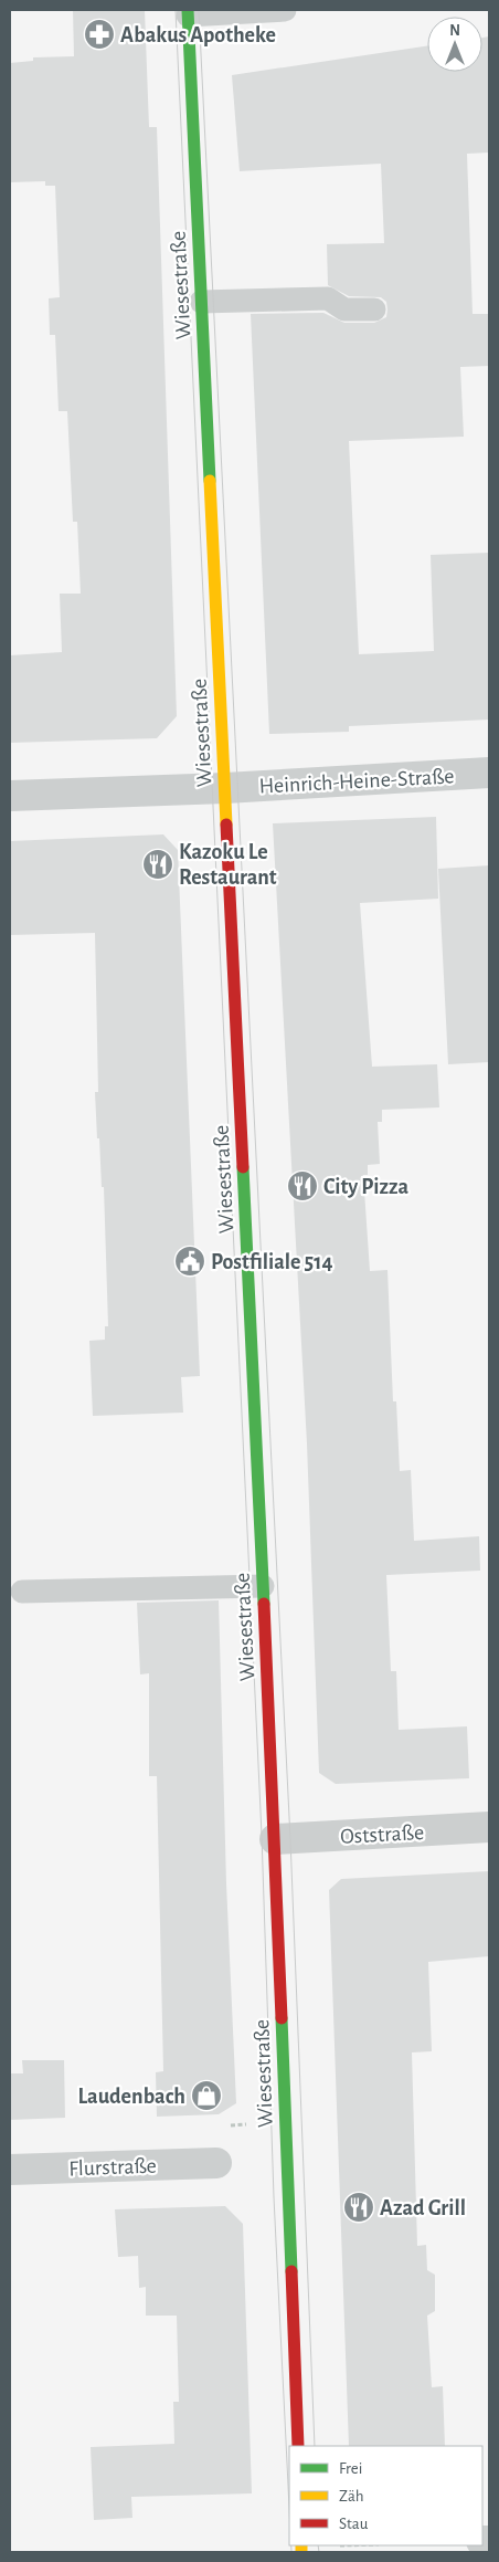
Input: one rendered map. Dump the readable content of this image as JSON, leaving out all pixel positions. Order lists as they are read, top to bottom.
{
  "streets": {
    "street": [
      "Wiesestraße",
      "Heinrich-Heine-Straße",
      "Oststraße",
      "Flurstraße"
    ]
  },
  "crossings": [
    ["Wiesestraße", "Heinrich-Heine-Straße"],
    ["Wiesestraße", "Oststraße"]
  ],
  "places": {
    "pharmacy": ["Abakus Apotheke"],
    "restaurant": ["Kazoku Le Restaurant", "City Pizza", "Azad Grill"],
    "public building": ["Postfiliale 514"],
    "shop": ["Laudenbach"]
  },
  "legend": ["Frei", "Zäh", "Stau"],
  "north": "top"
}
